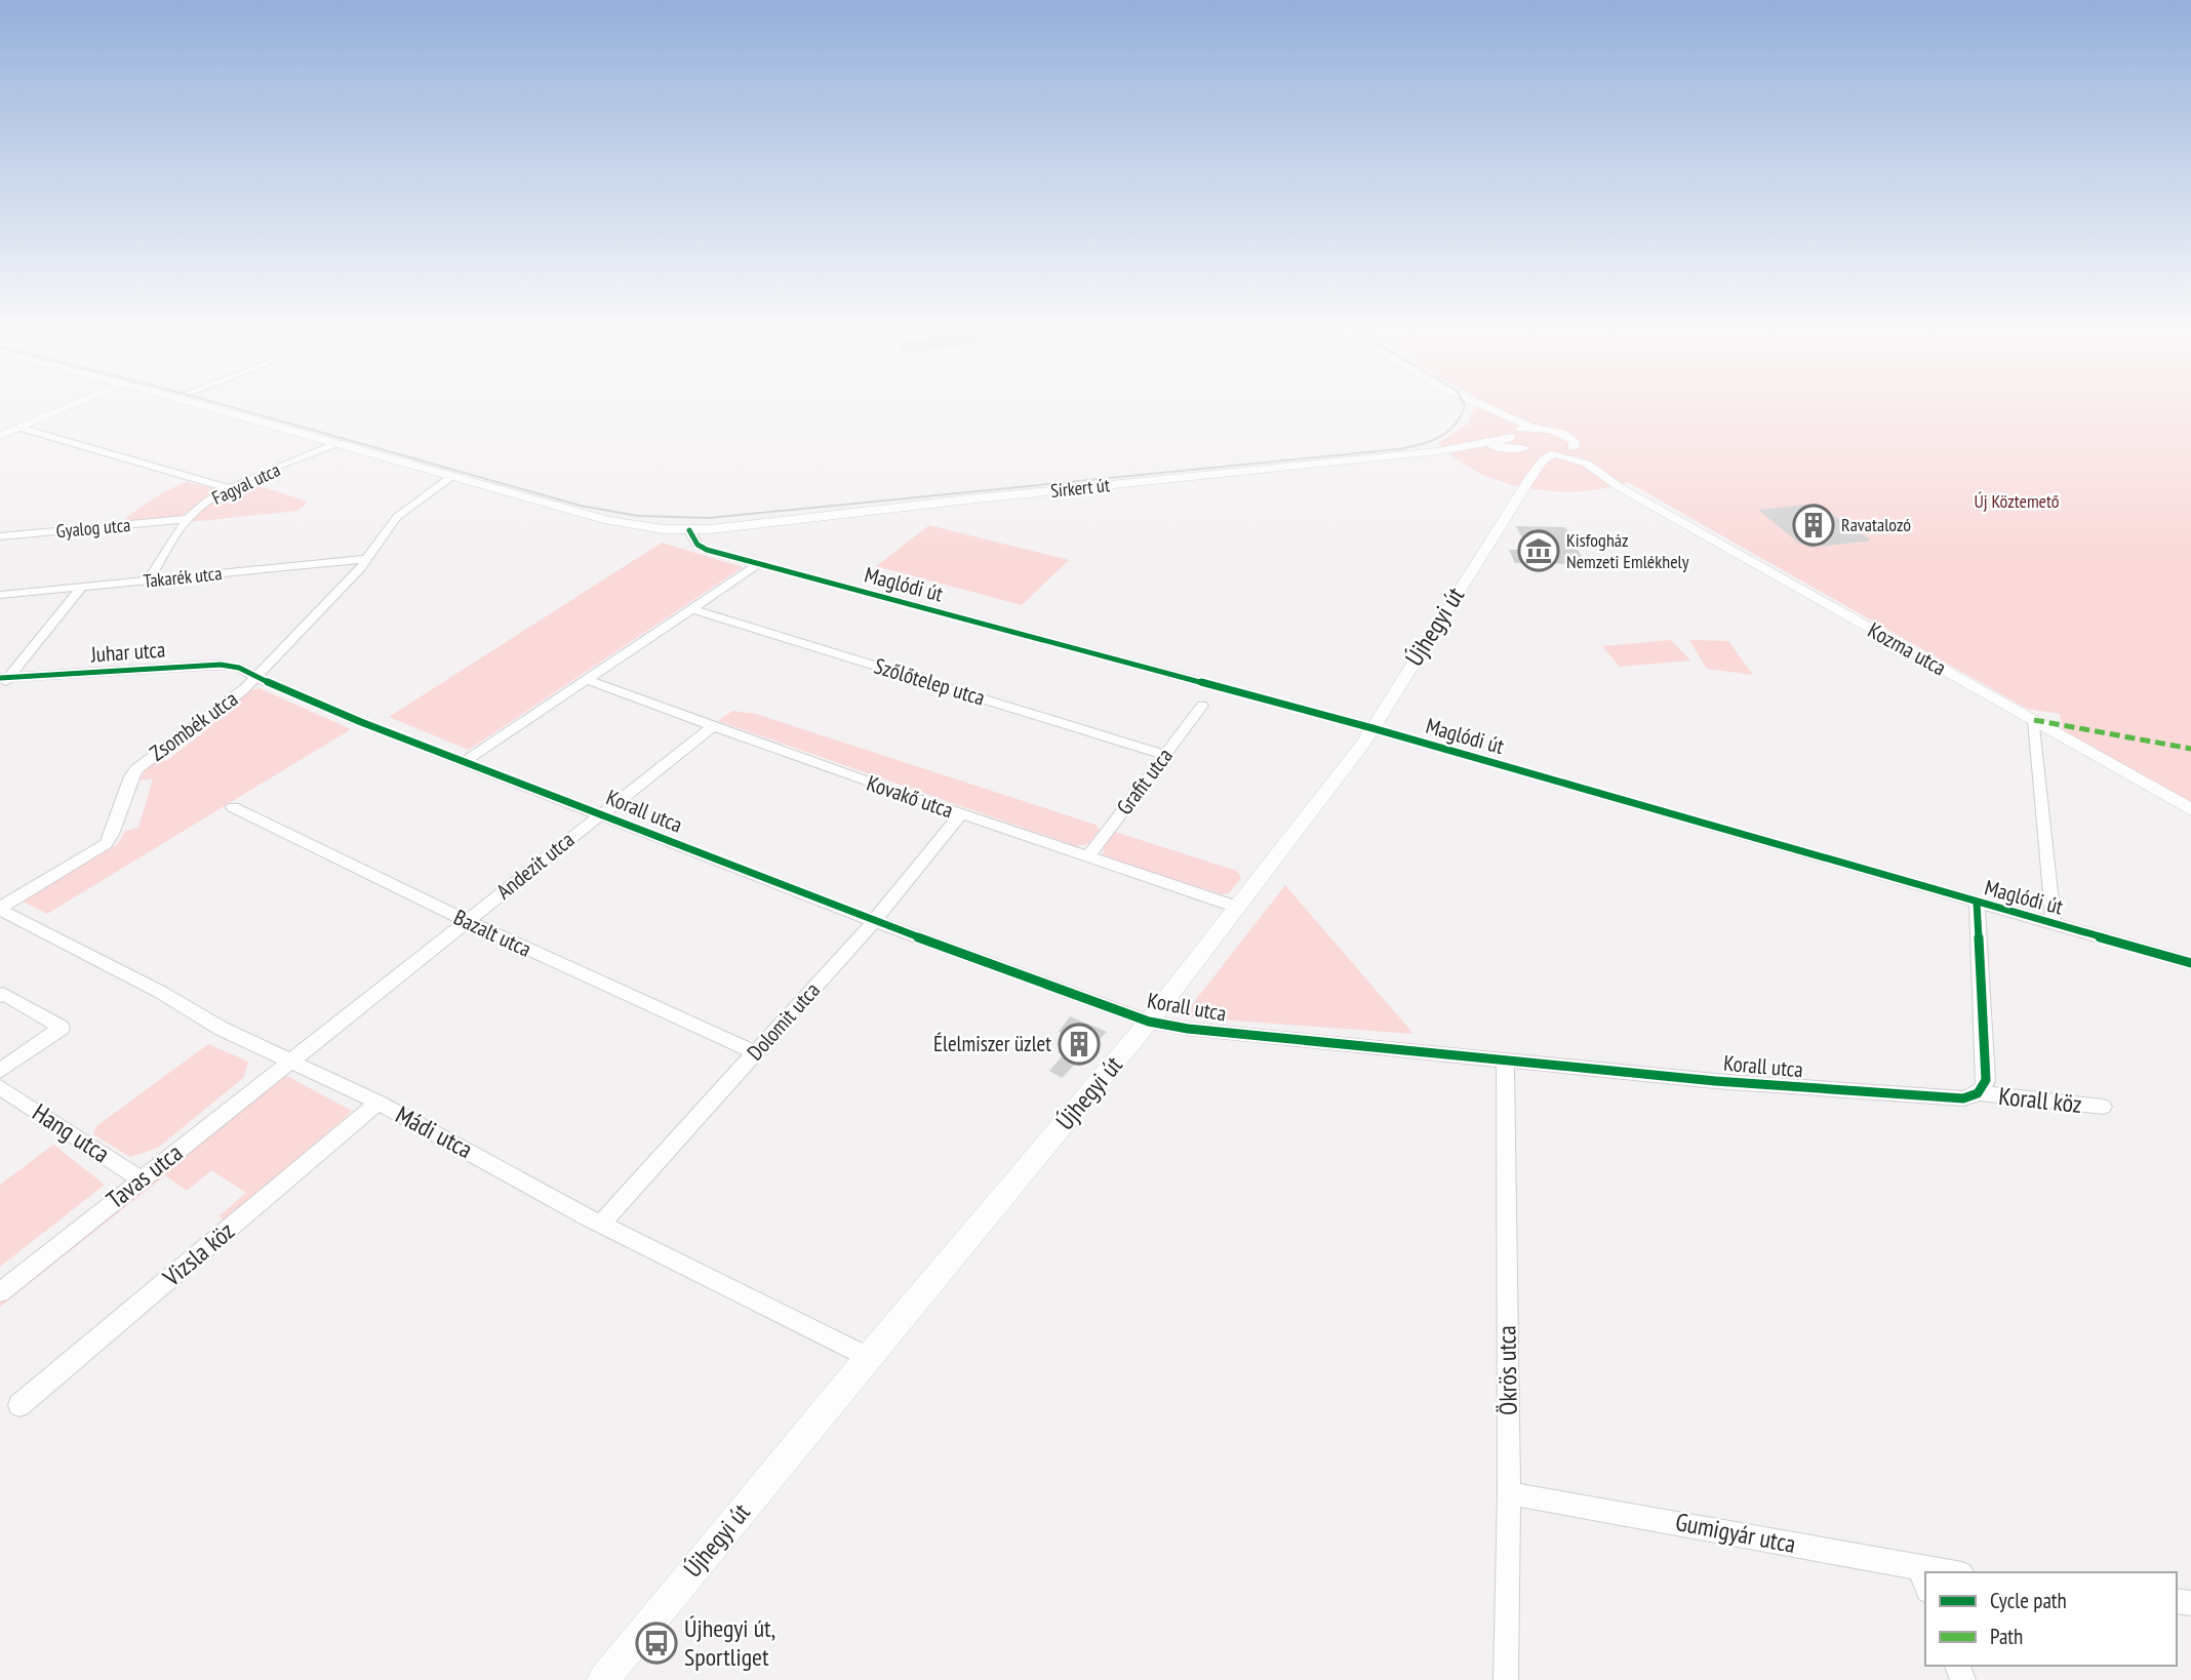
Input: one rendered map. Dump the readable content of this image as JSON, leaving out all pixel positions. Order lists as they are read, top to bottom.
{
  "streets": {
    "street": [
      "Fagyal utca",
      "Sírkert út",
      "Gyalog utca",
      "Takarék utca",
      "Maglódi út",
      "Újhegyi út",
      "Kozma utca",
      "Juhar utca",
      "Szőlőtelep utca",
      "Zsombék utca",
      "Grafit utca",
      "Kovakő utca",
      "Korall utca",
      "Andezit utca",
      "Bazalt utca",
      "Dolomit utca",
      "Korall köz",
      "Mádi utca",
      "Hang utca",
      "Tavas utca",
      "Vizsla köz",
      "Ökrös utca",
      "Gumigyár utca"
    ]
  },
  "crossings": [
    ["Fagyal utca", "Gyalog utca"],
    ["Fagyal utca", "Takarék utca"],
    ["Sírkert út", "Kozma utca"],
    ["Takarék utca", "Zsombék utca"],
    ["Maglódi út", "Újhegyi út"],
    ["Újhegyi út", "Kozma utca"],
    ["Újhegyi út", "Kovakő utca"],
    ["Újhegyi út", "Korall utca"],
    ["Újhegyi út", "Mádi utca"],
    ["Juhar utca", "Zsombék utca"],
    ["Juhar utca", "Korall utca"],
    ["Szőlőtelep utca", "Grafit utca"],
    ["Zsombék utca", "Korall utca"],
    ["Zsombék utca", "Mádi utca"],
    ["Grafit utca", "Kovakő utca"],
    ["Kovakő utca", "Andezit utca"],
    ["Kovakő utca", "Dolomit utca"],
    ["Korall utca", "Andezit utca"],
    ["Korall utca", "Dolomit utca"],
    ["Korall utca", "Korall köz"],
    ["Korall utca", "Ökrös utca"],
    ["Andezit utca", "Bazalt utca"],
    ["Andezit utca", "Mádi utca"],
    ["Andezit utca", "Tavas utca"],
    ["Bazalt utca", "Dolomit utca"],
    ["Dolomit utca", "Mádi utca"],
    ["Mádi utca", "Tavas utca"],
    ["Mádi utca", "Vizsla köz"],
    ["Hang utca", "Tavas utca"],
    ["Ökrös utca", "Gumigyár utca"]
  ],
  "parks": ["Új Köztemető"],
  "places": {
    "building": ["Ravatalozó", "Élelmiszer üzlet"],
    "museum": ["Kisfogház Nemzeti Emlékhely"],
    "bus stop": ["Újhegyi út, Sportliget"]
  },
  "legend": ["Cycle path", "Path"]
}
